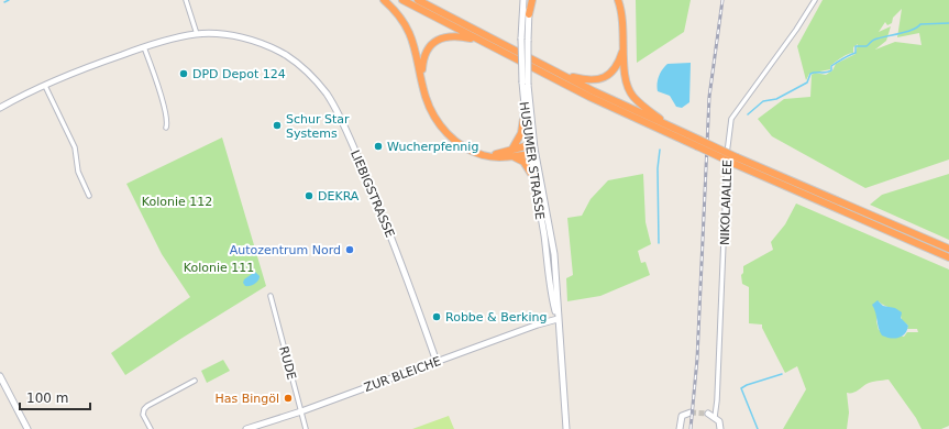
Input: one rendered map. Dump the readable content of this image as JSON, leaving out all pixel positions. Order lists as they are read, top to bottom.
{
  "streets": {
    "street": [
      "HUSUMER STRASSE",
      "LIEBIGSTRASSE",
      "NIKOLAIALLEE",
      "RUDE",
      "ZUR BLEICHE"
    ]
  },
  "crossings": [
    ["HUSUMER STRASSE", "ZUR BLEICHE"],
    ["LIEBIGSTRASSE", "ZUR BLEICHE"],
    ["RUDE", "ZUR BLEICHE"]
  ],
  "parks": ["Kolonie 112", "Kolonie 111"],
  "places": [
    "DPD Depot 124",
    "Schur Star Systems",
    "Wucherpfennig",
    "DEKRA",
    "Autozentrum Nord",
    "Robbe & Berking",
    "Has Bingöl"
  ],
  "scale_bar": "100 m"
}
